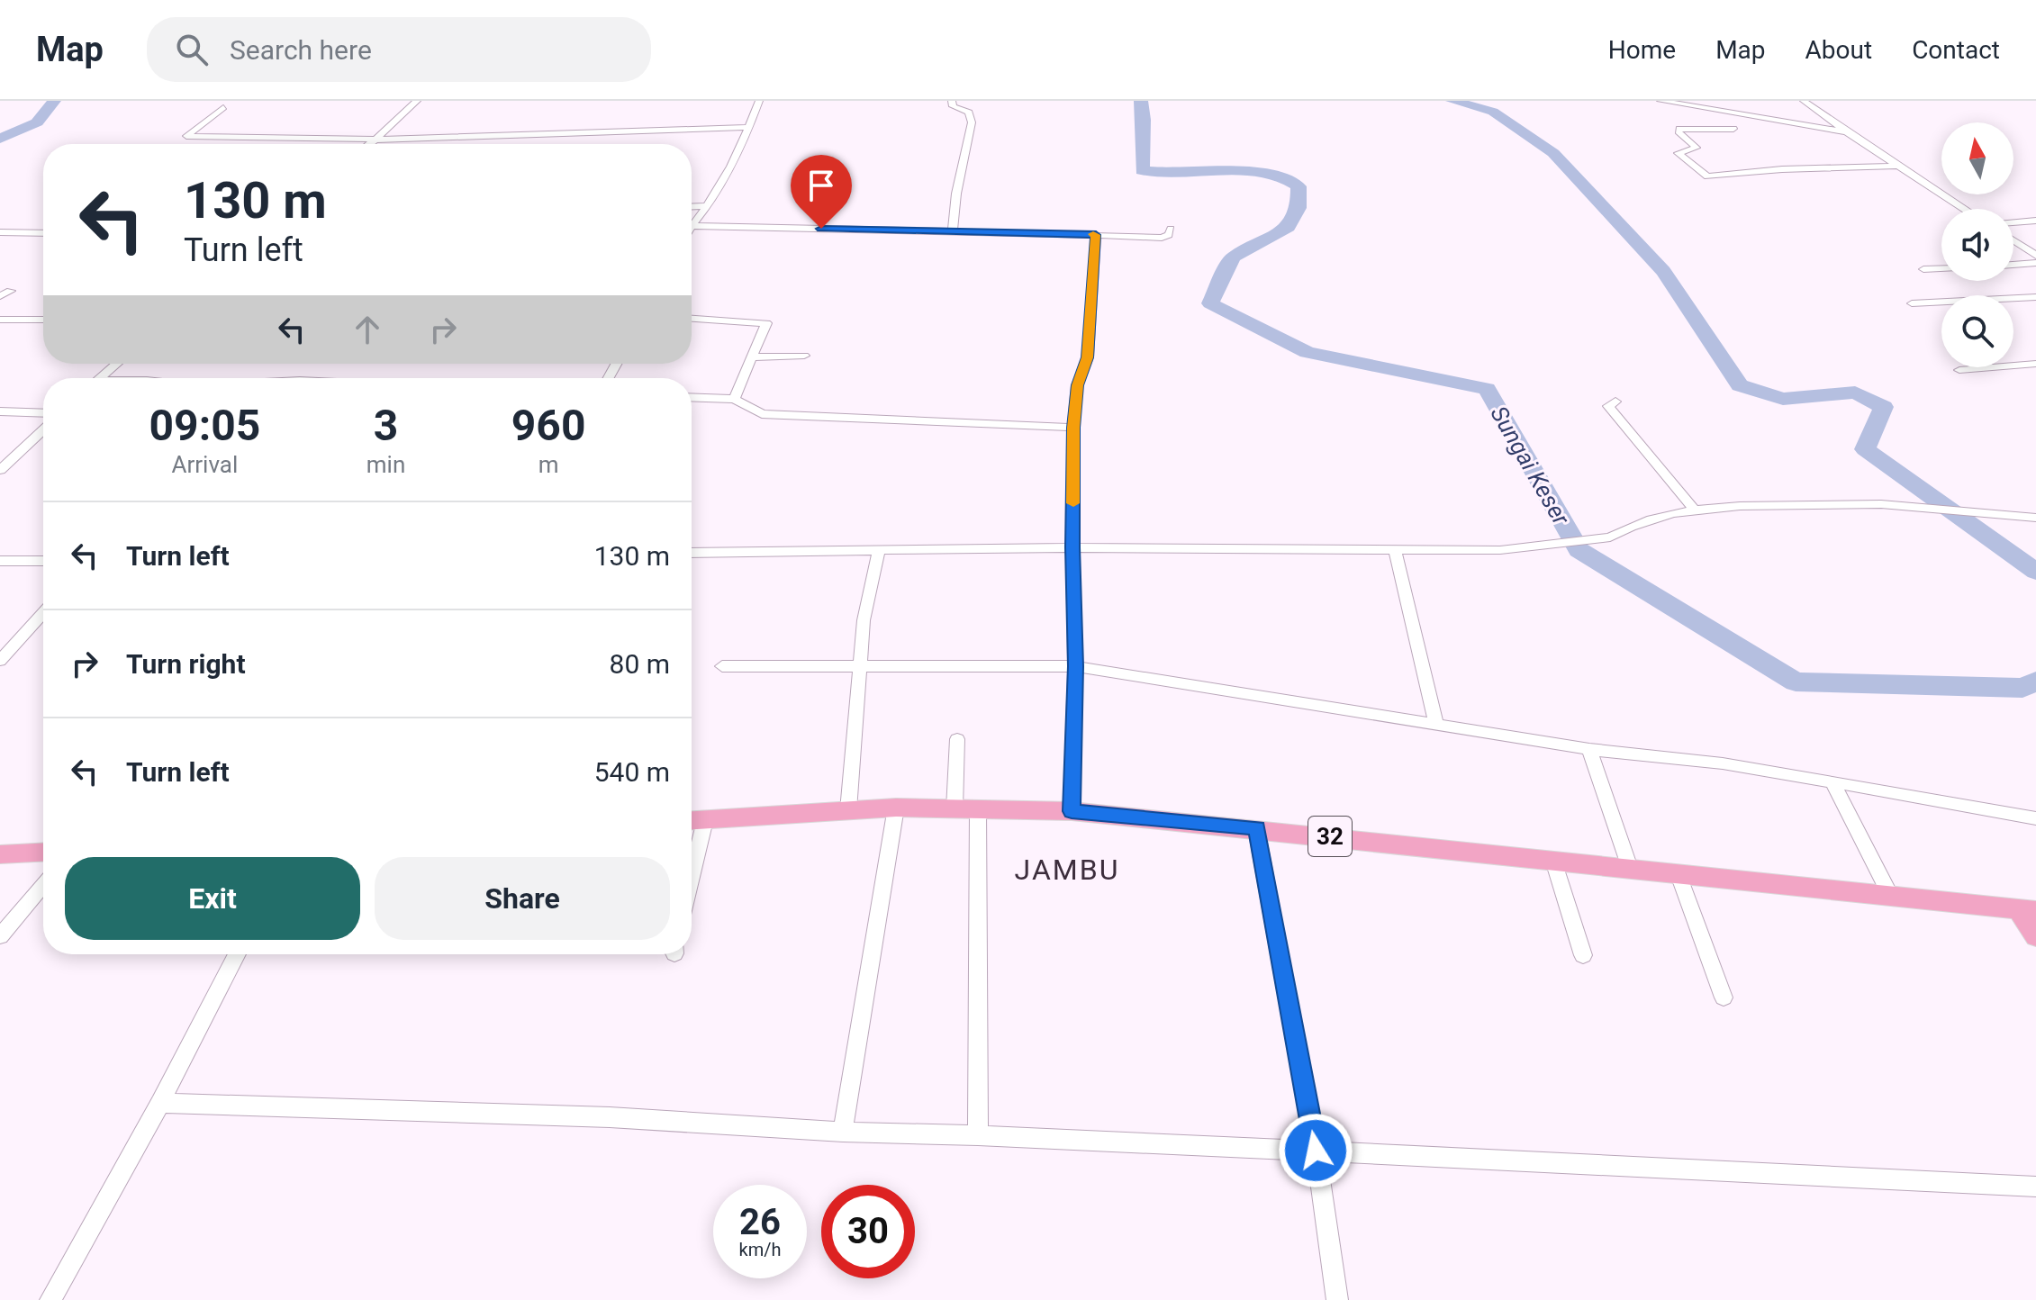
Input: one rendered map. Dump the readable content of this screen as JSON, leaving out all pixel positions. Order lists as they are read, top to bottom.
{
  "streets": {
    "highway": ["32"]
  },
  "districts": ["JAMBU"],
  "water": ["Sungai Keser"],
  "north": "top",
  "page": {
    "header": "Map",
    "search": "Search here",
    "nav": [
      "Home",
      "Map",
      "About",
      "Contact"
    ],
    "turn": ["130 m", "Turn left"],
    "eta": [
      "09:05",
      "Arrival",
      "3",
      "min",
      "960",
      "m"
    ],
    "list": [
      {
        "name": "Turn left",
        "value": "130 m"
      },
      {
        "name": "Turn right",
        "value": "80 m"
      },
      {
        "name": "Turn left",
        "value": "540 m"
      }
    ],
    "buttons": ["Exit", "Share"],
    "speed": "26 km/h",
    "limit": "30"
  }
}
